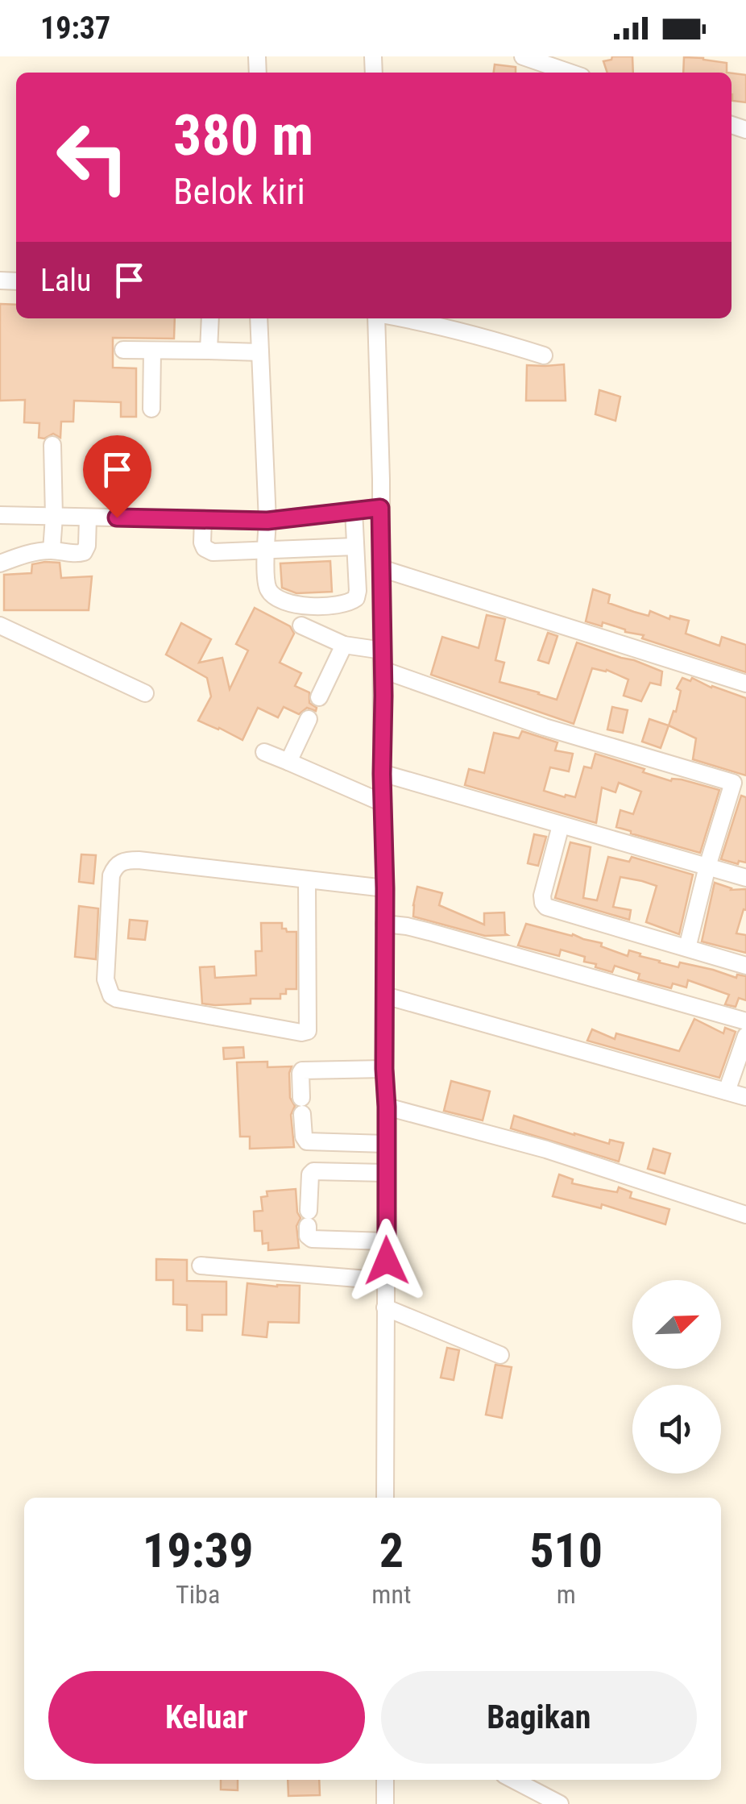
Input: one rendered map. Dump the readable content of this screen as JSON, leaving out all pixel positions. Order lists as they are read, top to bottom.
{
  "north": "top right",
  "page": {
    "status": "19:37",
    "turn": ["380 m", "Belok kiri"],
    "then": "Lalu",
    "eta": [
      "19:39",
      "Tiba",
      "2",
      "mnt",
      "510",
      "m"
    ],
    "buttons": ["Keluar", "Bagikan"]
  }
}
